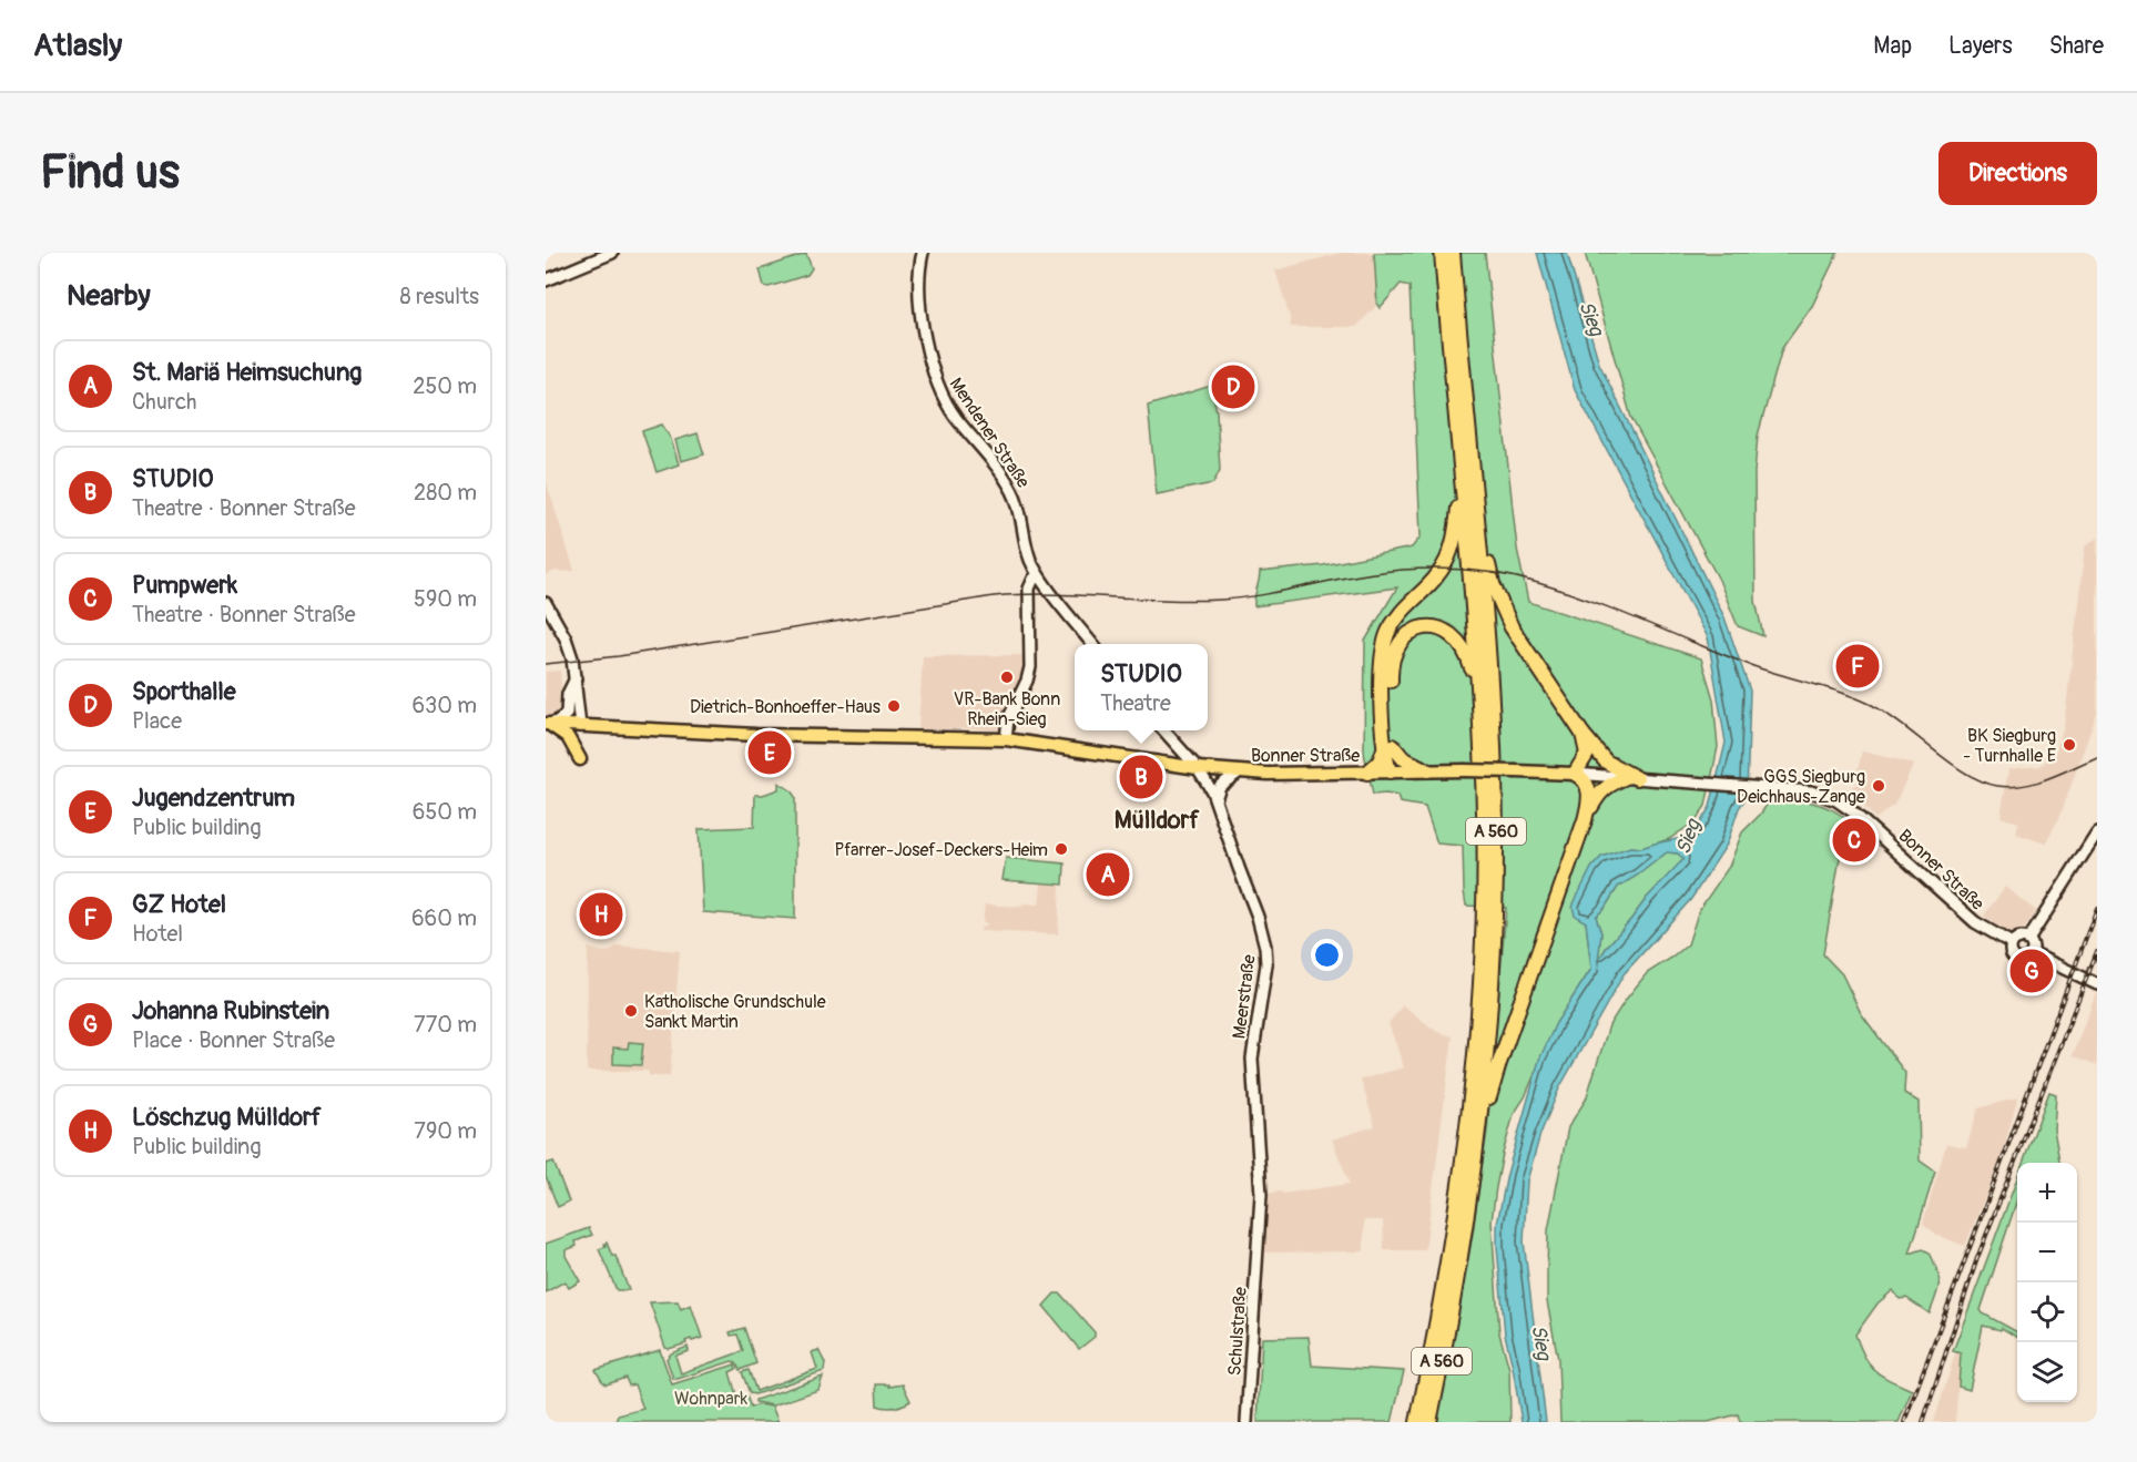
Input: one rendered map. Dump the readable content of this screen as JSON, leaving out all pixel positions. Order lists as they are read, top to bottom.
{
  "streets": {
    "highway": ["A 560"],
    "main road": ["Bonner Straße"],
    "street": ["Mendener Straße", "Meerstraße", "Schulstraße"]
  },
  "crossings": [
    ["Bonner Straße", "Meerstraße"],
    ["Meerstraße", "Schulstraße"]
  ],
  "districts": ["Mülldorf"],
  "water": ["Sieg"],
  "parks": ["Wohnpark"],
  "places": [
    "VR-Bank Bonn Rhein-Sieg",
    "Dietrich-Bonhoeffer-Haus",
    "BK Siegburg - Turnhalle E",
    "GGS Siegburg Deichhaus-Zange",
    "Pfarrer-Josef-Deckers-Heim",
    "Katholische Grundschule Sankt Martin"
  ],
  "page": {
    "header": "Atlasly",
    "nav": ["Map", "Layers", "Share"],
    "buttons": "Directions",
    "title": "Find us",
    "heading": ["Nearby", "8 results"],
    "list": [
      {
        "mark": "A",
        "name": "St. Mariä Heimsuchung",
        "note": "Church",
        "value": "250 m"
      },
      {
        "mark": "B",
        "name": "STUDIO",
        "note": "Theatre · Bonner Straße",
        "value": "280 m"
      },
      {
        "mark": "C",
        "name": "Pumpwerk",
        "note": "Theatre · Bonner Straße",
        "value": "590 m"
      },
      {
        "mark": "D",
        "name": "Sporthalle",
        "note": "Place",
        "value": "630 m"
      },
      {
        "mark": "E",
        "name": "Jugendzentrum",
        "note": "Public building",
        "value": "650 m"
      },
      {
        "mark": "F",
        "name": "GZ Hotel",
        "note": "Hotel",
        "value": "660 m"
      },
      {
        "mark": "G",
        "name": "Johanna Rubinstein",
        "note": "Place · Bonner Straße",
        "value": "770 m"
      },
      {
        "mark": "H",
        "name": "Löschzug Mülldorf",
        "note": "Public building",
        "value": "790 m"
      }
    ],
    "pins": [
      "D",
      "F",
      "E",
      "B",
      "C",
      "A",
      "H",
      "G"
    ],
    "popup": ["STUDIO", "Theatre"],
    "map_buttons": ["+", "−"]
  }
}
